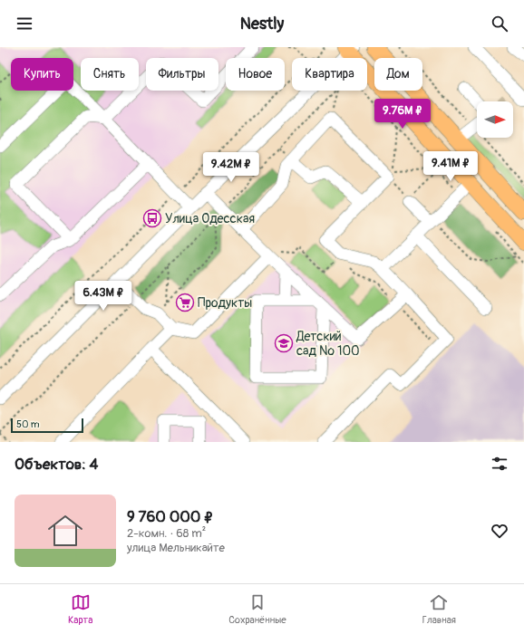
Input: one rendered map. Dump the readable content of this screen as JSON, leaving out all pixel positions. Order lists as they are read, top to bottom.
{
  "places": {
    "bus stop": ["Улица Одесская"],
    "supermarket": ["Продукты"],
    "school or university": ["Детский сад № 100"]
  },
  "scale_bar": "50 m",
  "north": "right",
  "page": {
    "header": "Nestly",
    "chip": [
      "Купить",
      "Снять",
      "Фильтры",
      "Новое",
      "Квартира",
      "Дом"
    ],
    "price": [
      "9.76M ₽",
      "9.41M ₽",
      "9.42M ₽",
      "6.43M ₽"
    ],
    "scale": "50 m",
    "heading": "Объектов: 4",
    "list": [
      {
        "name": "9 760 000 ₽",
        "note": "2-комн. · 68 m² · улица Мельникайте"
      }
    ],
    "tabs": ["Карта", "Сохранённые", "Главная"]
  }
}
